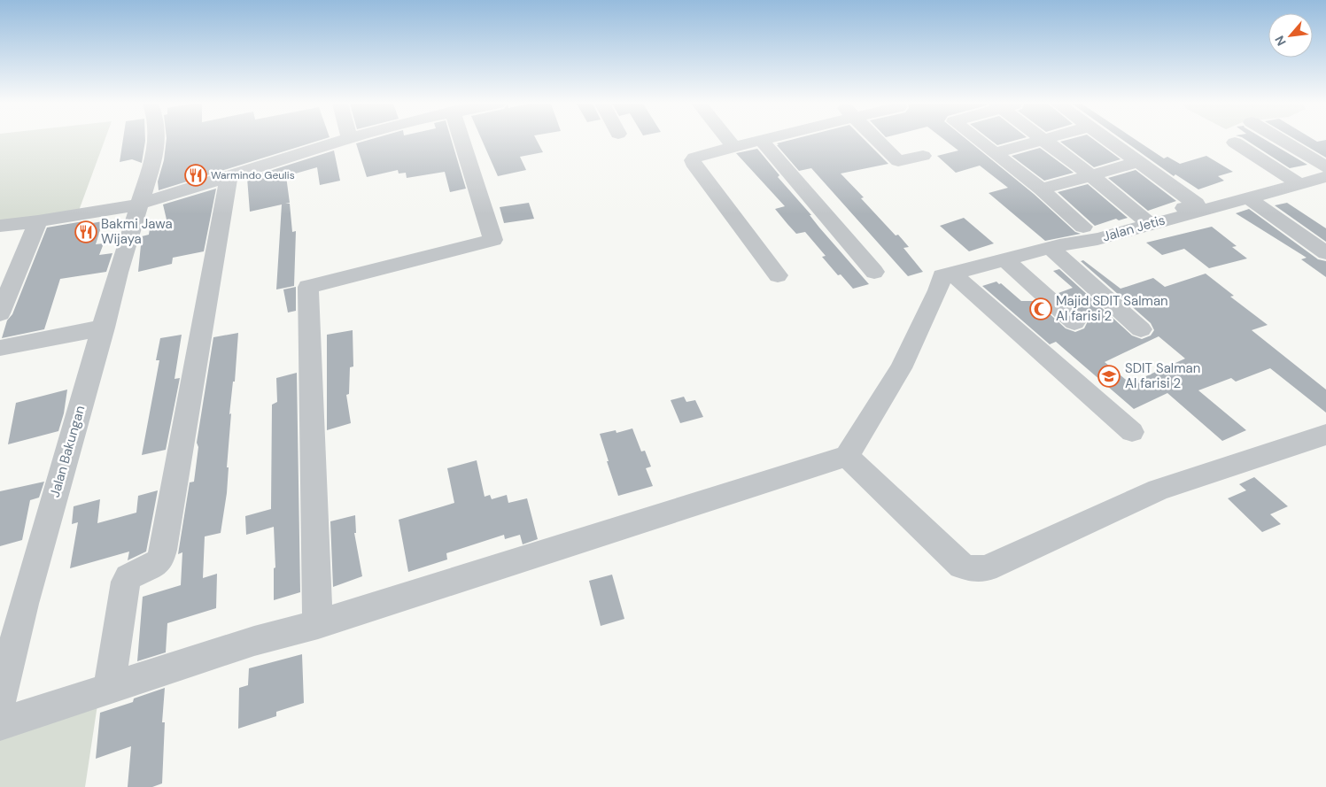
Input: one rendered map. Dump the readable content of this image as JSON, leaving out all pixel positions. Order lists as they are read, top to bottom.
{
  "streets": {
    "street": ["Jalan Jetis", "Jalan Bakungan"]
  },
  "places": {
    "restaurant": ["Warmindo Geulis", "Bakmi Jawa Wijaya"],
    "mosque": ["Majid SDIT Salman Al farisi 2"],
    "school or university": ["SDIT Salman Al farisi 2"]
  },
  "north": "bottom left"
}
